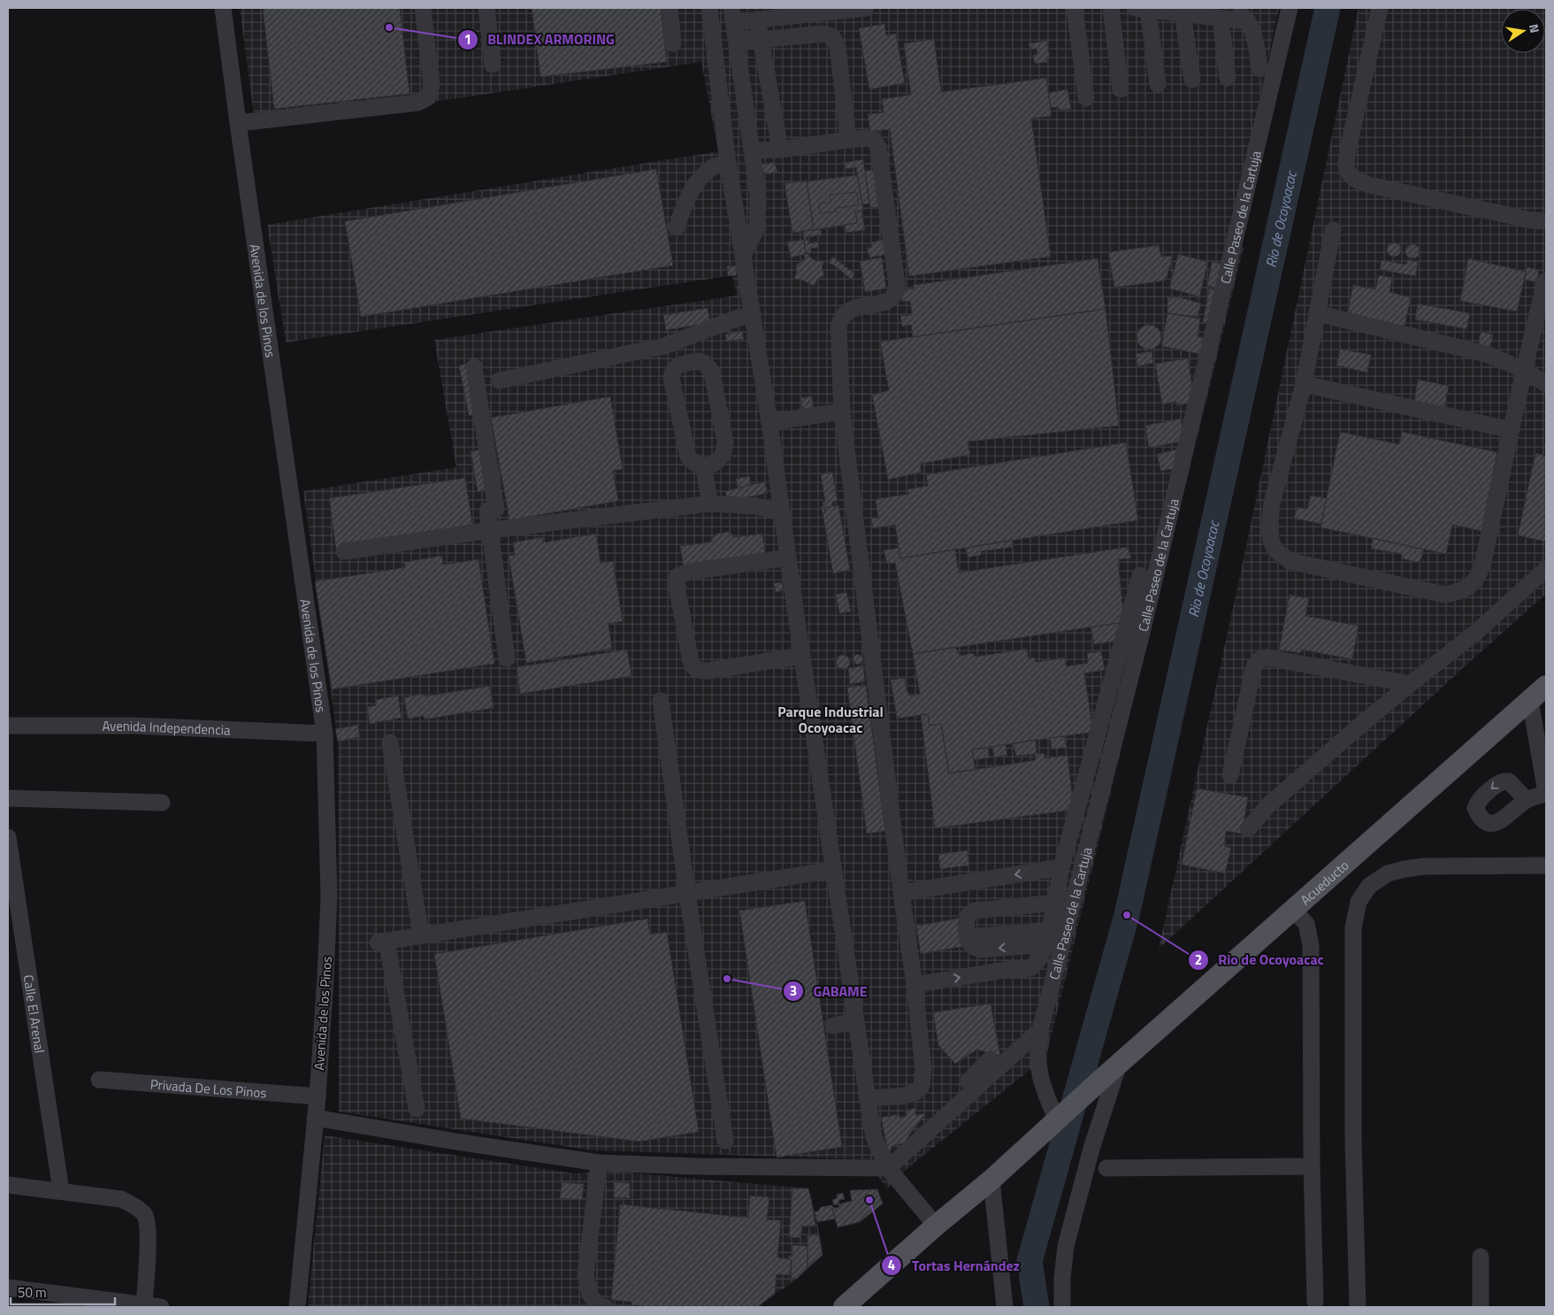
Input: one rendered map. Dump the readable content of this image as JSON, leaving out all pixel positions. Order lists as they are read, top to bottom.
{
  "streets": {
    "main road": ["Acueducto"],
    "street": [
      "Calle Paseo de la Cartuja",
      "Avenida de los Pinos",
      "Avenida Independencia",
      "Calle El Arenal",
      "Privada De Los Pinos"
    ]
  },
  "crossings": [
    ["Calle Paseo de la Cartuja", "Acueducto"],
    ["Avenida de los Pinos", "Avenida Independencia"],
    ["Avenida de los Pinos", "Privada De Los Pinos"]
  ],
  "districts": ["Parque Industrial Ocoyoacac"],
  "water": ["Rio de Ocoyoacac"],
  "places": [
    "BLINDEX ARMORING",
    "Rio de Ocoyoacac",
    "GABAME",
    "Tortas Hernández"
  ],
  "scale_bar": "50 m",
  "north": "right"
}
